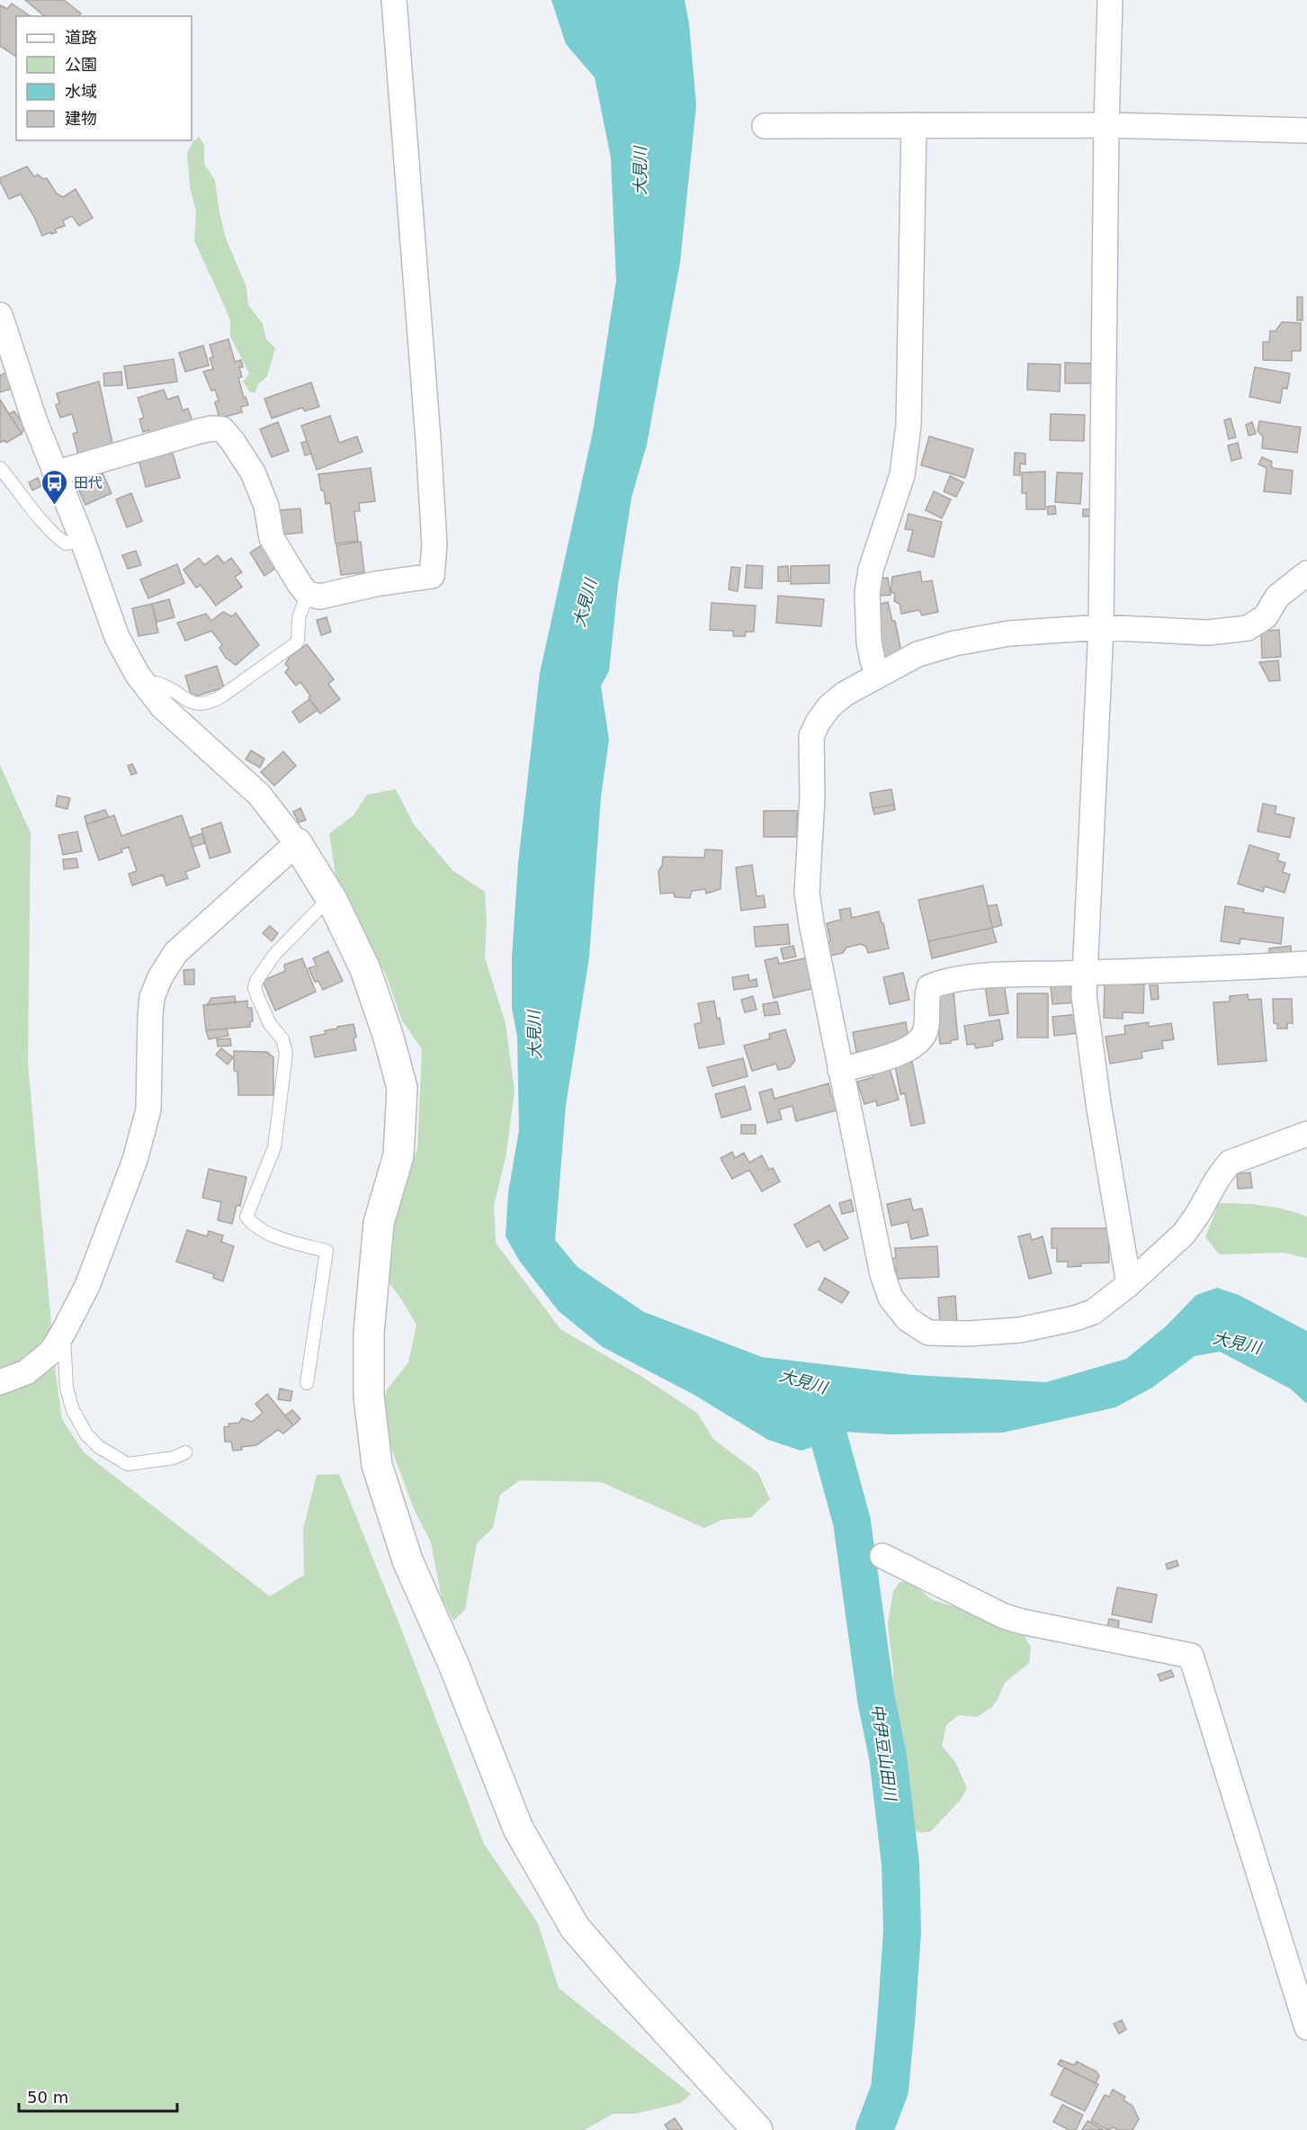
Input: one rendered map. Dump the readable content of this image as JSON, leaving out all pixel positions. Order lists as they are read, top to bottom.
{
  "water": ["大見川", "中伊豆山田川"],
  "places": {
    "bus stop": ["田代"]
  },
  "legend": [
    "道路",
    "公園",
    "水域",
    "建物"
  ],
  "scale_bar": "50 m"
}
